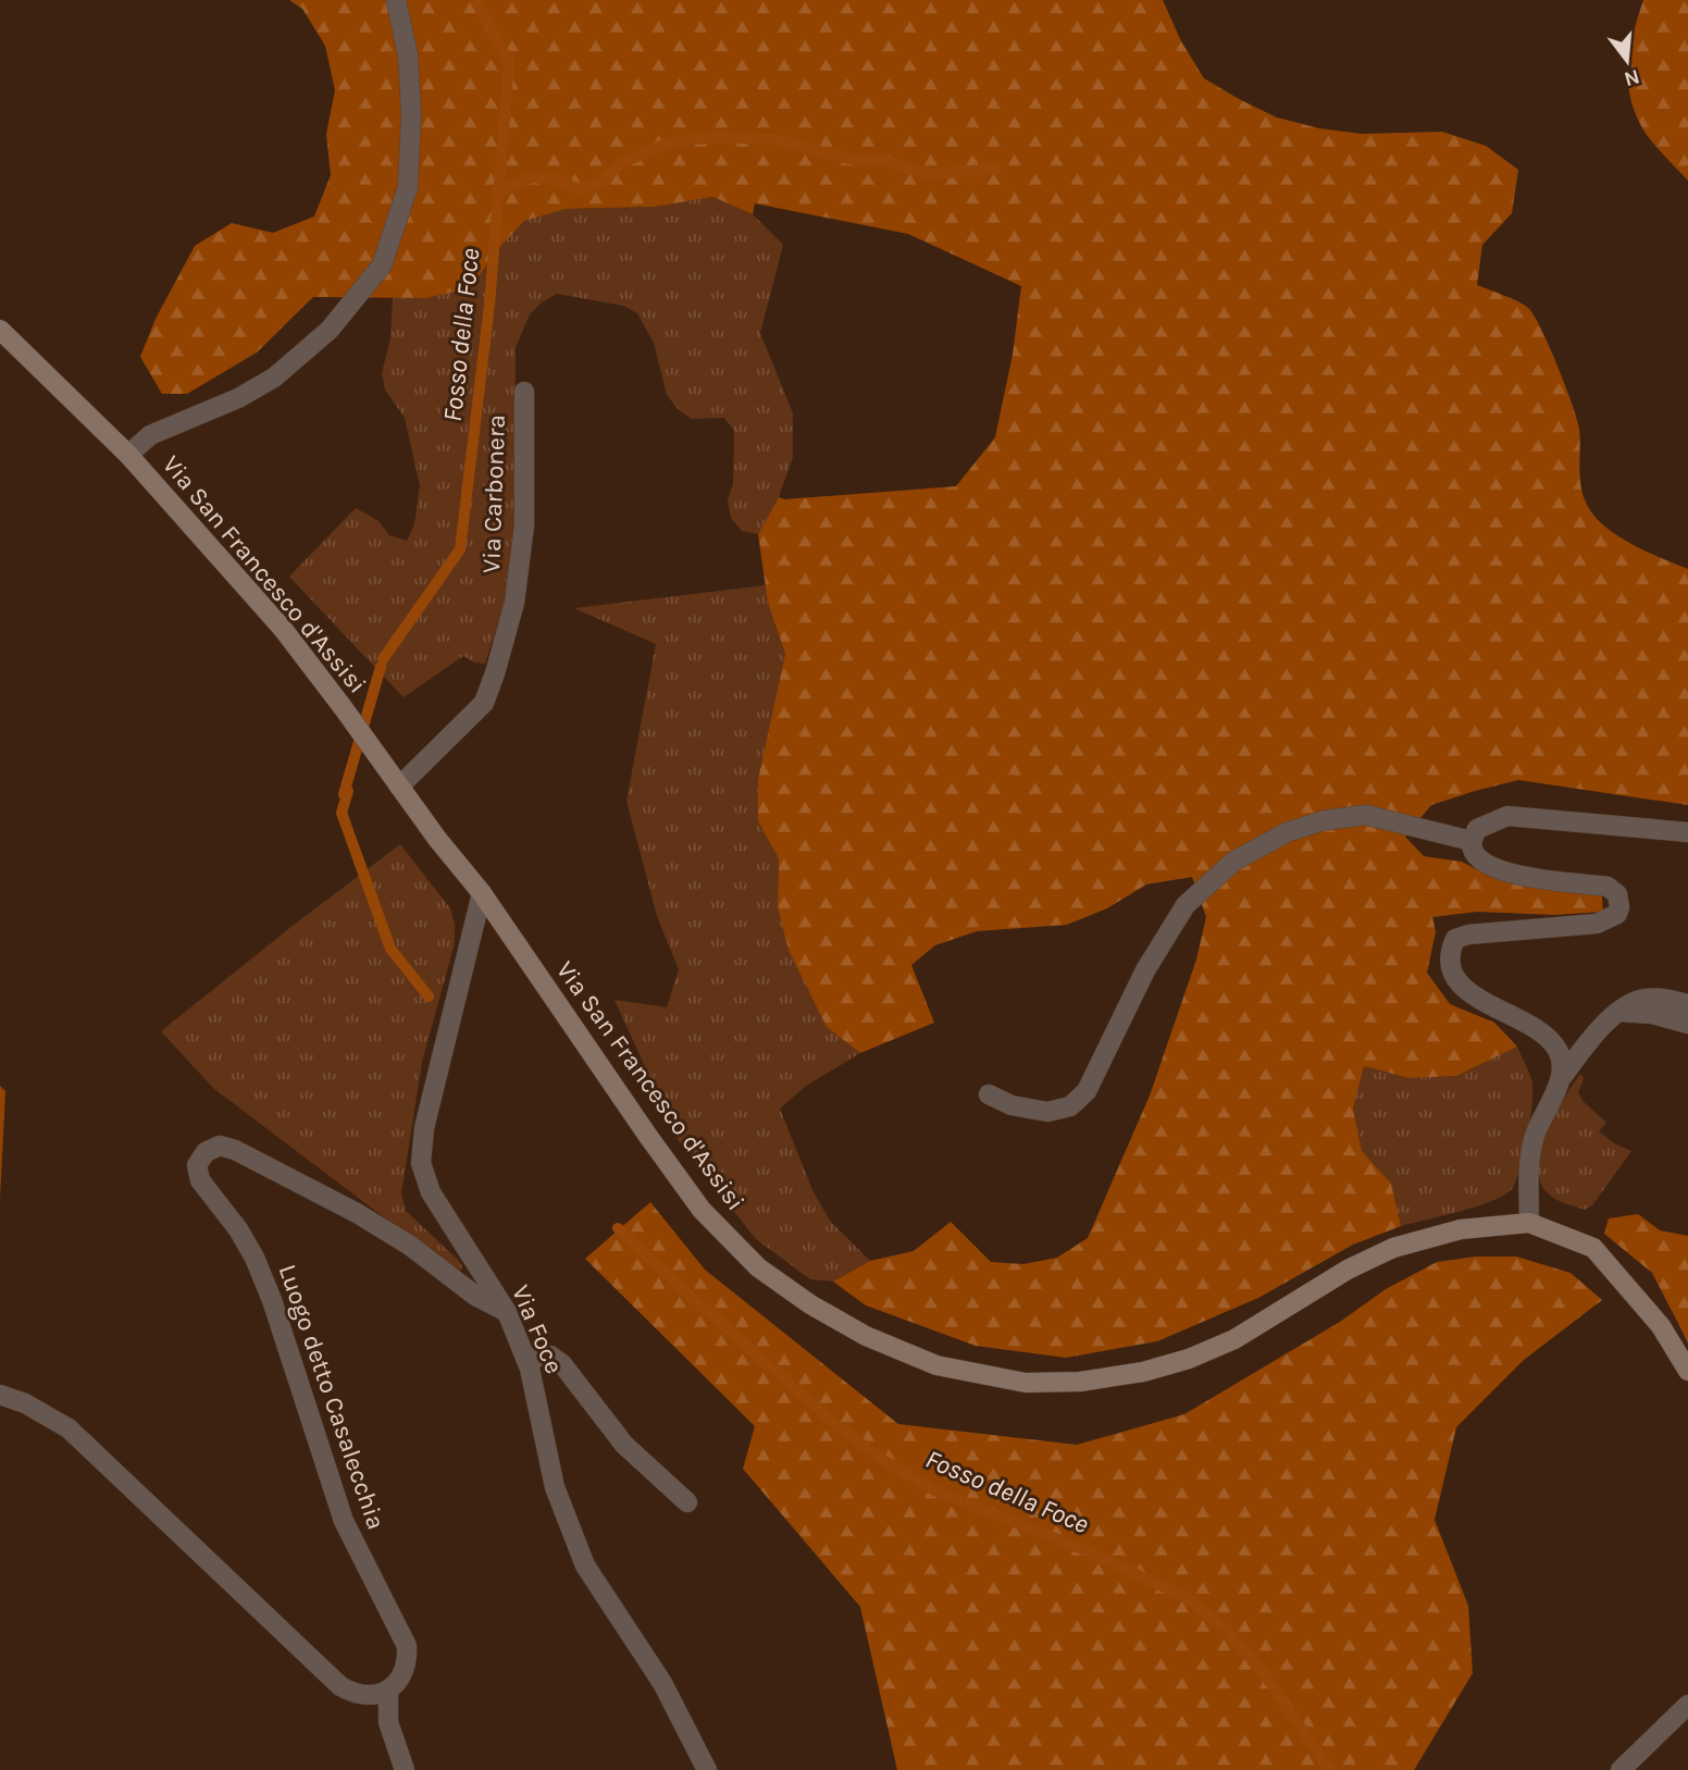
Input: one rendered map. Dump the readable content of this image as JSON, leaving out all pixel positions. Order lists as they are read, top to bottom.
{
  "streets": {
    "main road": ["Via San Francesco d'Assisi"],
    "street": ["Via Carbonera", "Via Foce", "Luogo detto Casalecchia"]
  },
  "crossings": [
    ["Via Carbonera", "Via San Francesco d'Assisi"],
    ["Via San Francesco d'Assisi", "Via Foce"],
    ["Via Foce", "Luogo detto Casalecchia"]
  ],
  "water": ["Fosso della Foce"],
  "north": "bottom"
}
